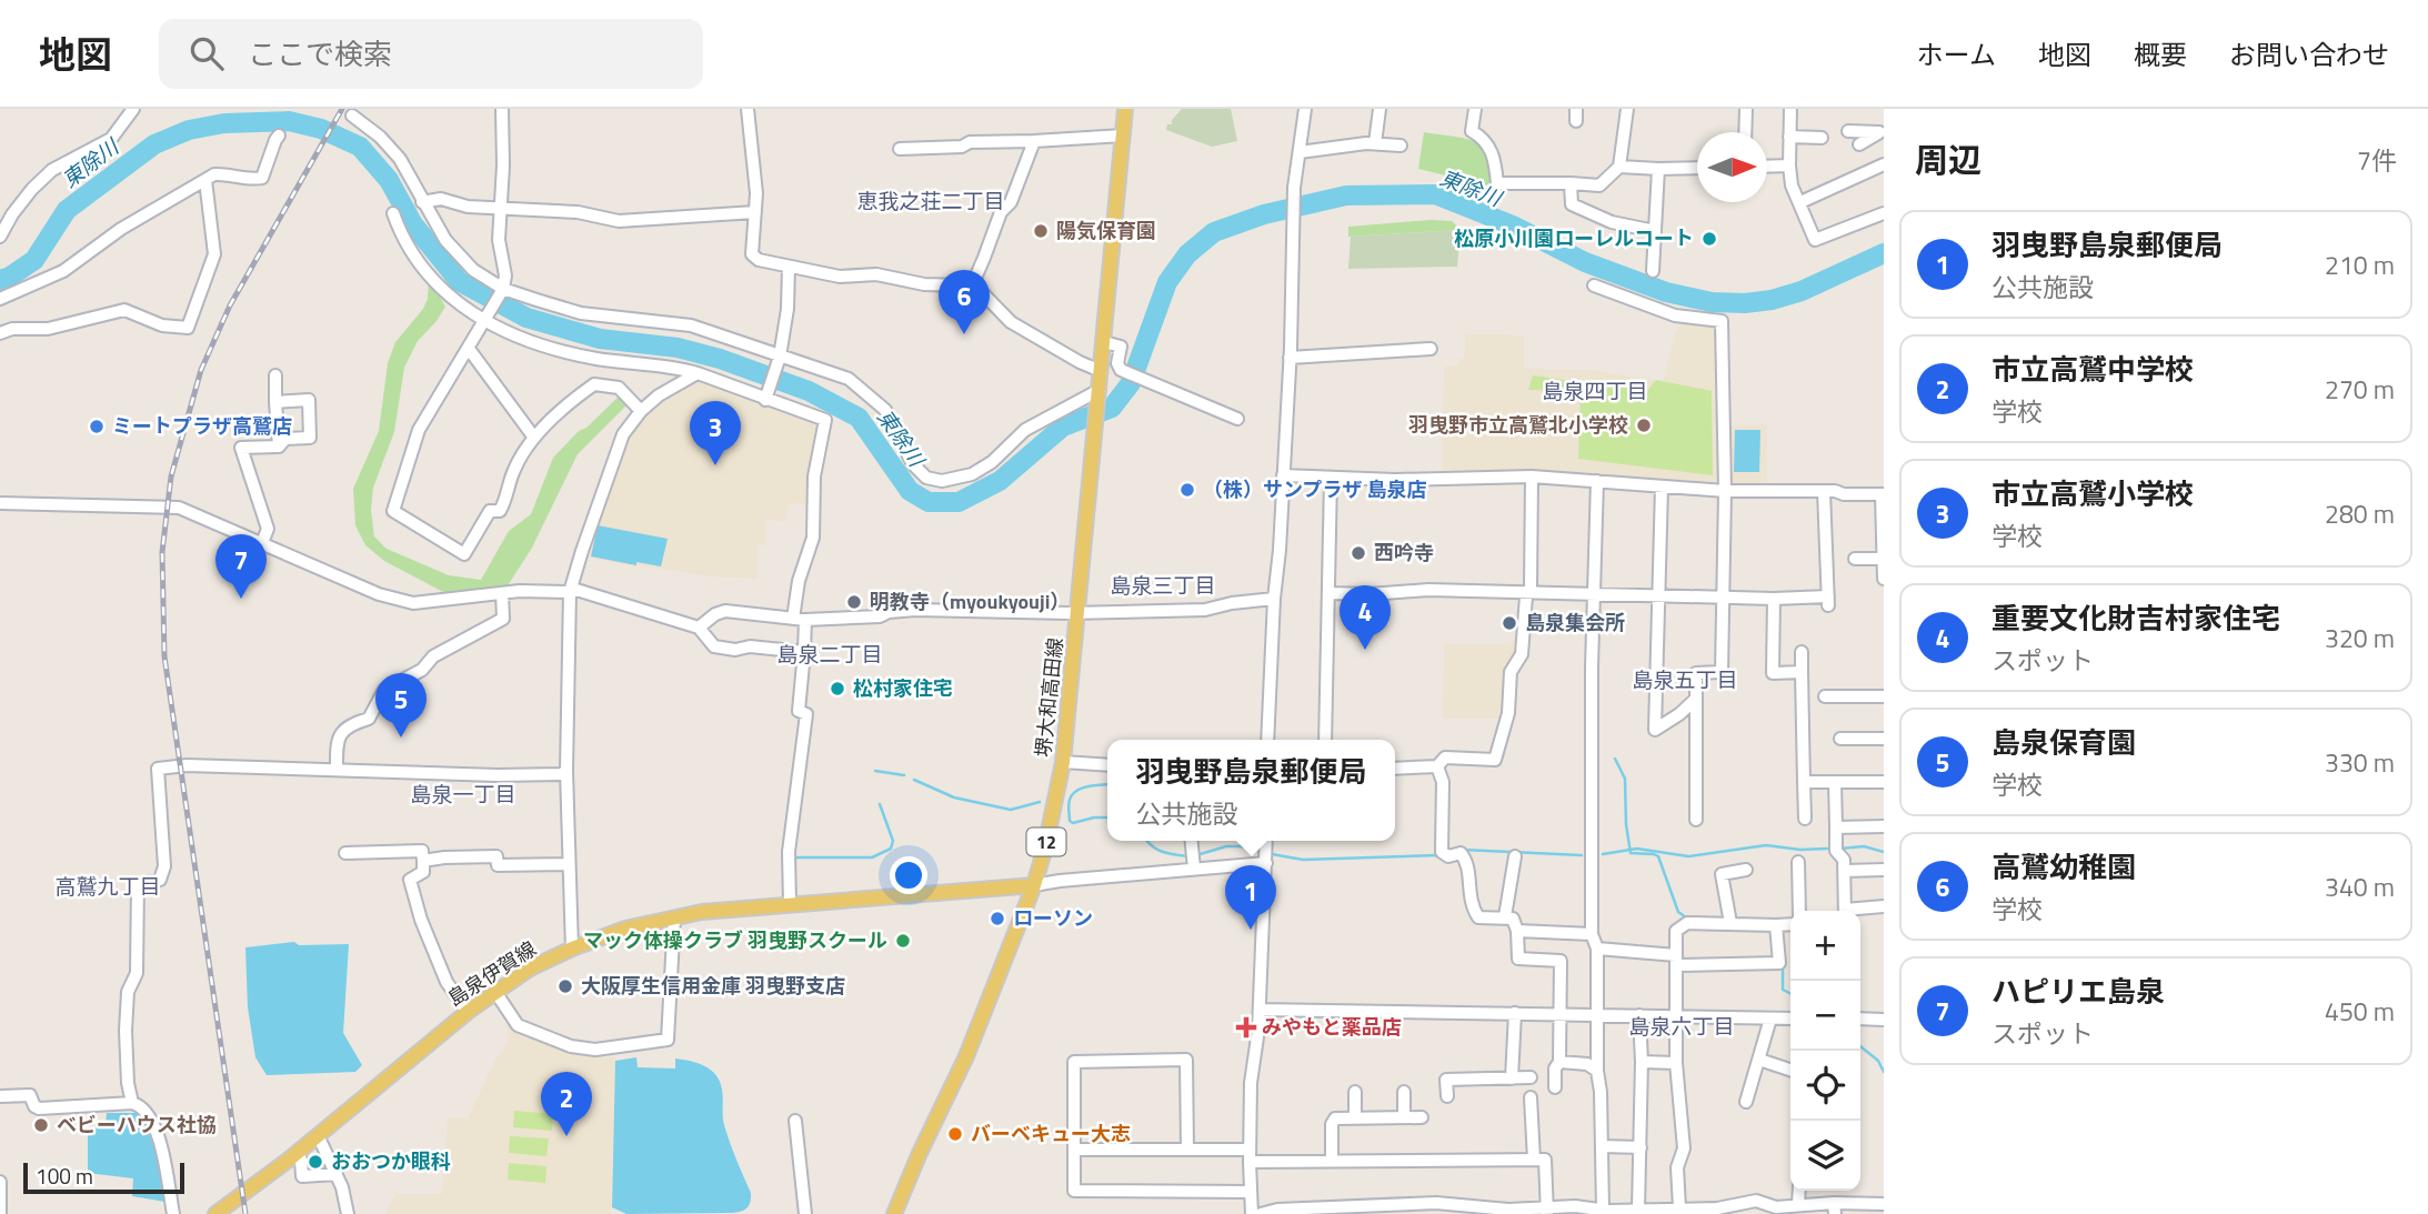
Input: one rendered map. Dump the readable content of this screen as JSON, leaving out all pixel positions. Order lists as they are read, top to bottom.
{
  "streets": {
    "main road": ["堺大和高田線", "12", "島泉伊賀線"]
  },
  "crossings": [
    ["堺大和高田線", "島泉伊賀線"]
  ],
  "districts": [
    "恵我之荘二丁目",
    "島泉四丁目",
    "島泉三丁目",
    "島泉二丁目",
    "島泉五丁目",
    "島泉一丁目",
    "高鷲九丁目",
    "島泉六丁目"
  ],
  "water": ["東除川"],
  "places": {
    "other": [
      "陽気保育園",
      "松原小川園ローレルコート",
      "羽曳野市立高鷲北小学校",
      "ミートプラザ高鷲店",
      "（株）サンプラザ 島泉店",
      "西吟寺",
      "明教寺（myoukyouji）",
      "島泉集会所",
      "松村家住宅",
      "ローソン",
      "マック体操クラブ 羽曳野スクール",
      "大阪厚生信用金庫 羽曳野支店",
      "ベビーハウス社協",
      "バーベキュー大志",
      "おおつか眼科"
    ],
    "health": ["みやもと薬品店"]
  },
  "scale_bar": "100 m",
  "north": "right",
  "page": {
    "header": "地図",
    "search": "ここで検索",
    "nav": [
      "ホーム",
      "地図",
      "概要",
      "お問い合わせ"
    ],
    "heading": ["周辺", "7件"],
    "list": [
      {
        "mark": "1",
        "name": "羽曳野島泉郵便局",
        "note": "公共施設",
        "value": "210 m"
      },
      {
        "mark": "2",
        "name": "市立高鷲中学校",
        "note": "学校",
        "value": "270 m"
      },
      {
        "mark": "3",
        "name": "市立高鷲小学校",
        "note": "学校",
        "value": "280 m"
      },
      {
        "mark": "4",
        "name": "重要文化財吉村家住宅",
        "note": "スポット",
        "value": "320 m"
      },
      {
        "mark": "5",
        "name": "島泉保育園",
        "note": "学校",
        "value": "330 m"
      },
      {
        "mark": "6",
        "name": "高鷲幼稚園",
        "note": "学校",
        "value": "340 m"
      },
      {
        "mark": "7",
        "name": "ハピリエ島泉",
        "note": "スポット",
        "value": "450 m"
      }
    ],
    "pins": [
      "6",
      "3",
      "7",
      "4",
      "5",
      "1",
      "2"
    ],
    "popup": ["羽曳野島泉郵便局", "公共施設"],
    "map_buttons": ["+", "−"],
    "scale": "100 m"
  }
}
